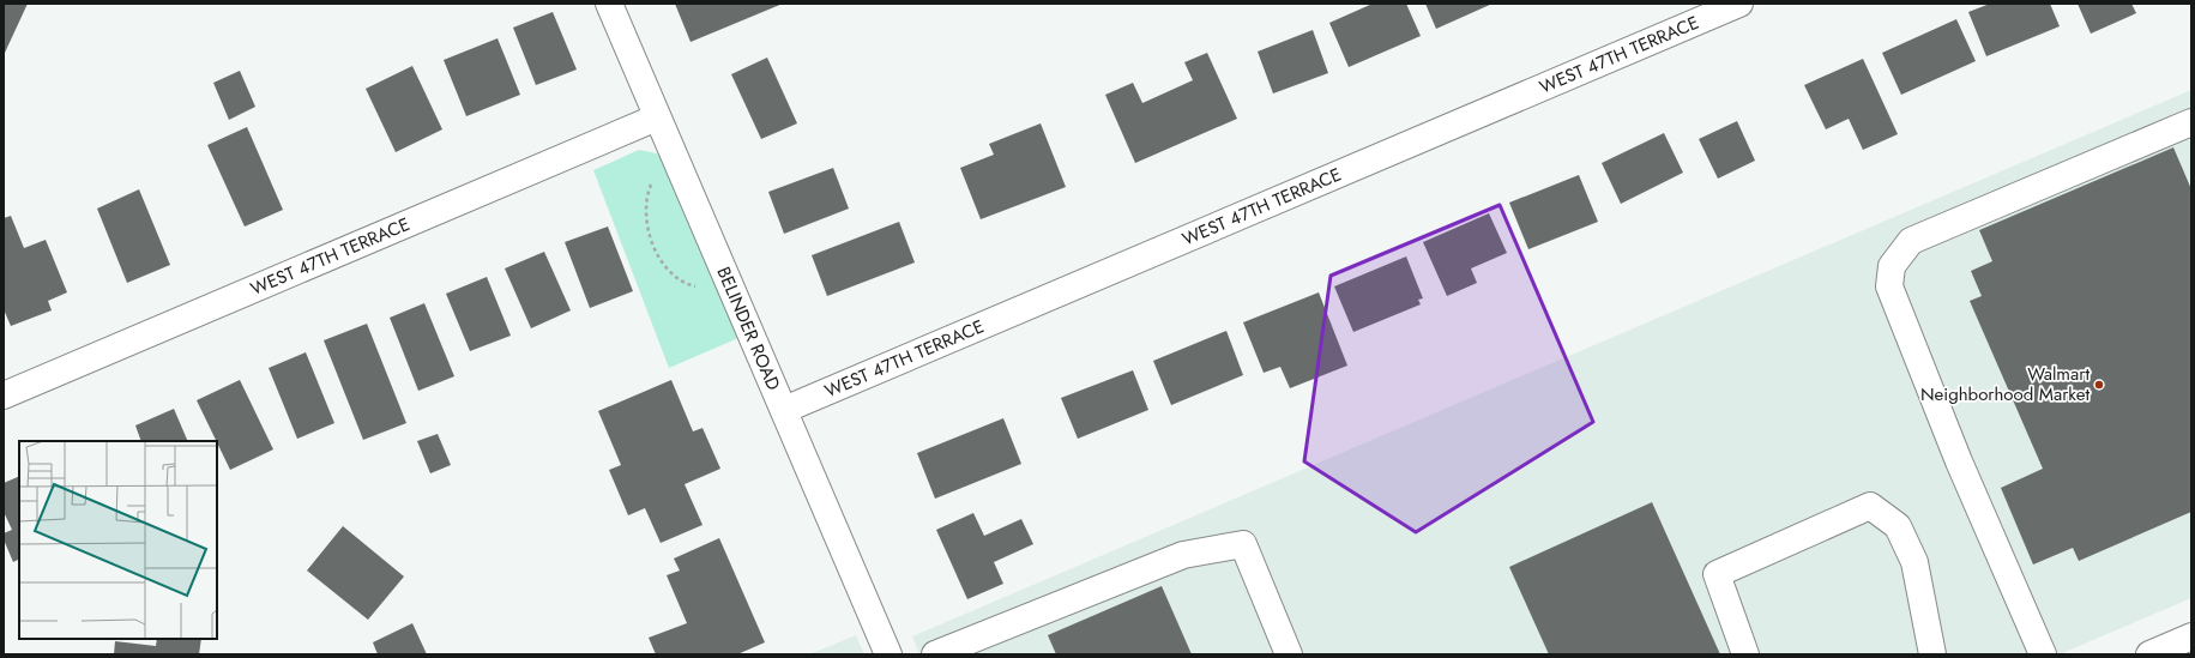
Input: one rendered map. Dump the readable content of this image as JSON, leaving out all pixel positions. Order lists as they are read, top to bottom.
{
  "streets": {
    "street": ["WEST 47TH TERRACE", "BELINDER ROAD"]
  },
  "crossings": [
    ["WEST 47TH TERRACE", "BELINDER ROAD"]
  ],
  "places": ["Walmart Neighborhood Market"]
}
